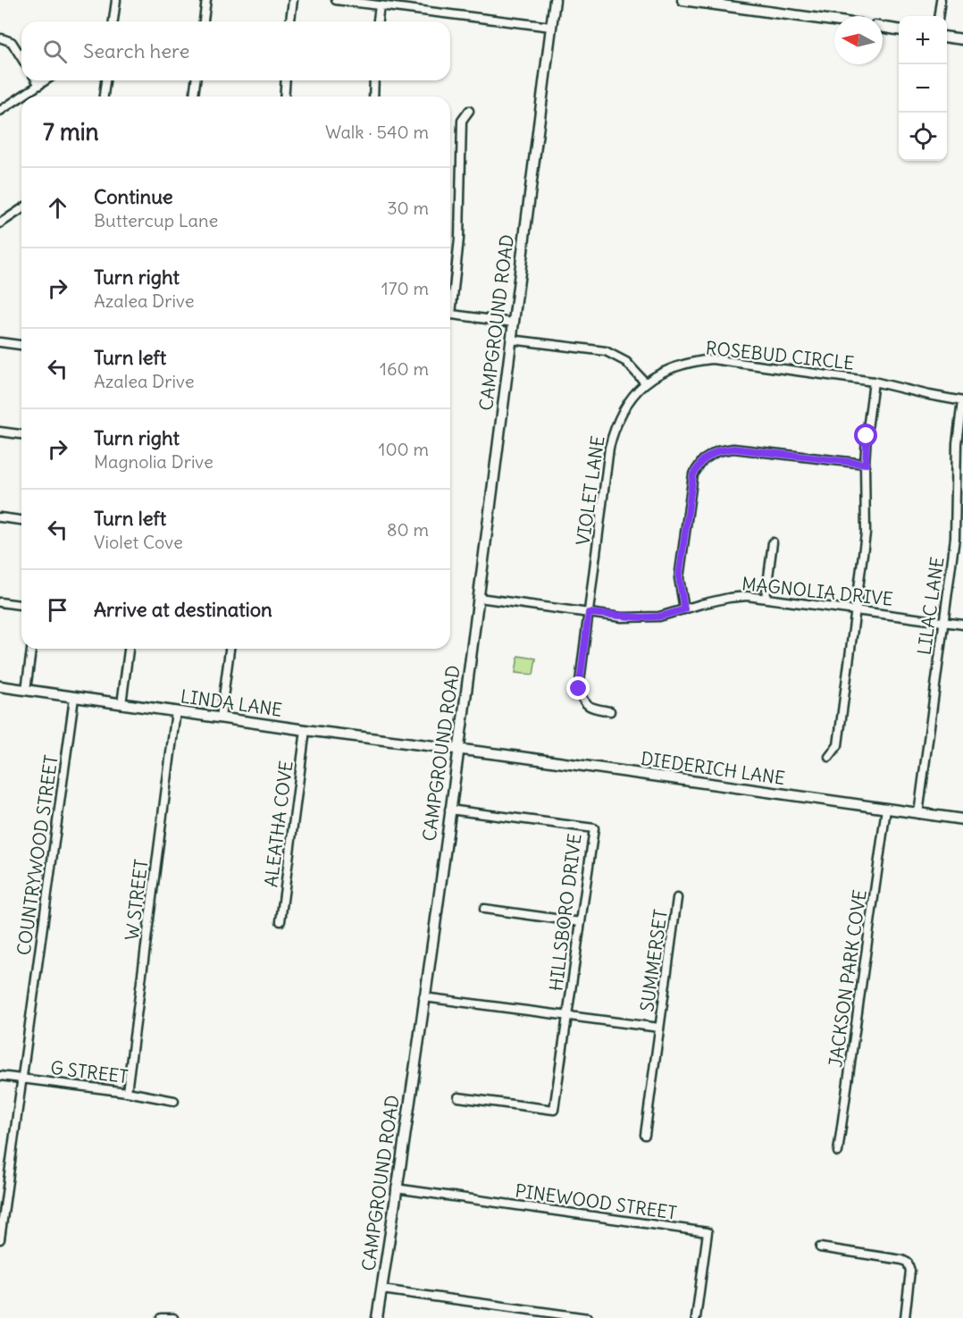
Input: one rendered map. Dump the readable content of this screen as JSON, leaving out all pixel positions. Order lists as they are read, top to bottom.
{
  "streets": {
    "street": [
      "CAMPGROUND ROAD",
      "ROSEBUD CIRCLE",
      "VIOLET LANE",
      "MAGNOLIA DRIVE",
      "LILAC LANE",
      "LINDA LANE",
      "DIEDERICH LANE",
      "ALEATHA COVE",
      "COUNTRYWOOD STREET",
      "W STREET",
      "HILLSBORO DRIVE",
      "SUMMERSET",
      "JACKSON PARK COVE",
      "G STREET",
      "PINEWOOD STREET"
    ]
  },
  "crossings": [
    ["CAMPGROUND ROAD", "MAGNOLIA DRIVE"],
    ["CAMPGROUND ROAD", "LINDA LANE"],
    ["CAMPGROUND ROAD", "DIEDERICH LANE"],
    ["CAMPGROUND ROAD", "HILLSBORO DRIVE"],
    ["CAMPGROUND ROAD", "SUMMERSET"],
    ["CAMPGROUND ROAD", "PINEWOOD STREET"],
    ["ROSEBUD CIRCLE", "VIOLET LANE"],
    ["ROSEBUD CIRCLE", "LILAC LANE"],
    ["VIOLET LANE", "MAGNOLIA DRIVE"],
    ["MAGNOLIA DRIVE", "LILAC LANE"],
    ["LILAC LANE", "DIEDERICH LANE"],
    ["LINDA LANE", "DIEDERICH LANE"],
    ["LINDA LANE", "ALEATHA COVE"],
    ["LINDA LANE", "COUNTRYWOOD STREET"],
    ["LINDA LANE", "W STREET"],
    ["DIEDERICH LANE", "JACKSON PARK COVE"],
    ["COUNTRYWOOD STREET", "G STREET"],
    ["W STREET", "G STREET"],
    ["HILLSBORO DRIVE", "SUMMERSET"]
  ],
  "north": "left",
  "page": {
    "map_buttons": ["+", "−"],
    "search": "Search here",
    "heading": ["7 min", "Walk · 540 m"],
    "list": [
      ["Continue", "Buttercup Lane", "30 m"],
      ["Turn right", "Azalea Drive", "170 m"],
      ["Turn left", "Azalea Drive", "160 m"],
      ["Turn right", "Magnolia Drive", "100 m"],
      ["Turn left", "Violet Cove", "80 m"],
      "Arrive at destination"
    ]
  }
}
